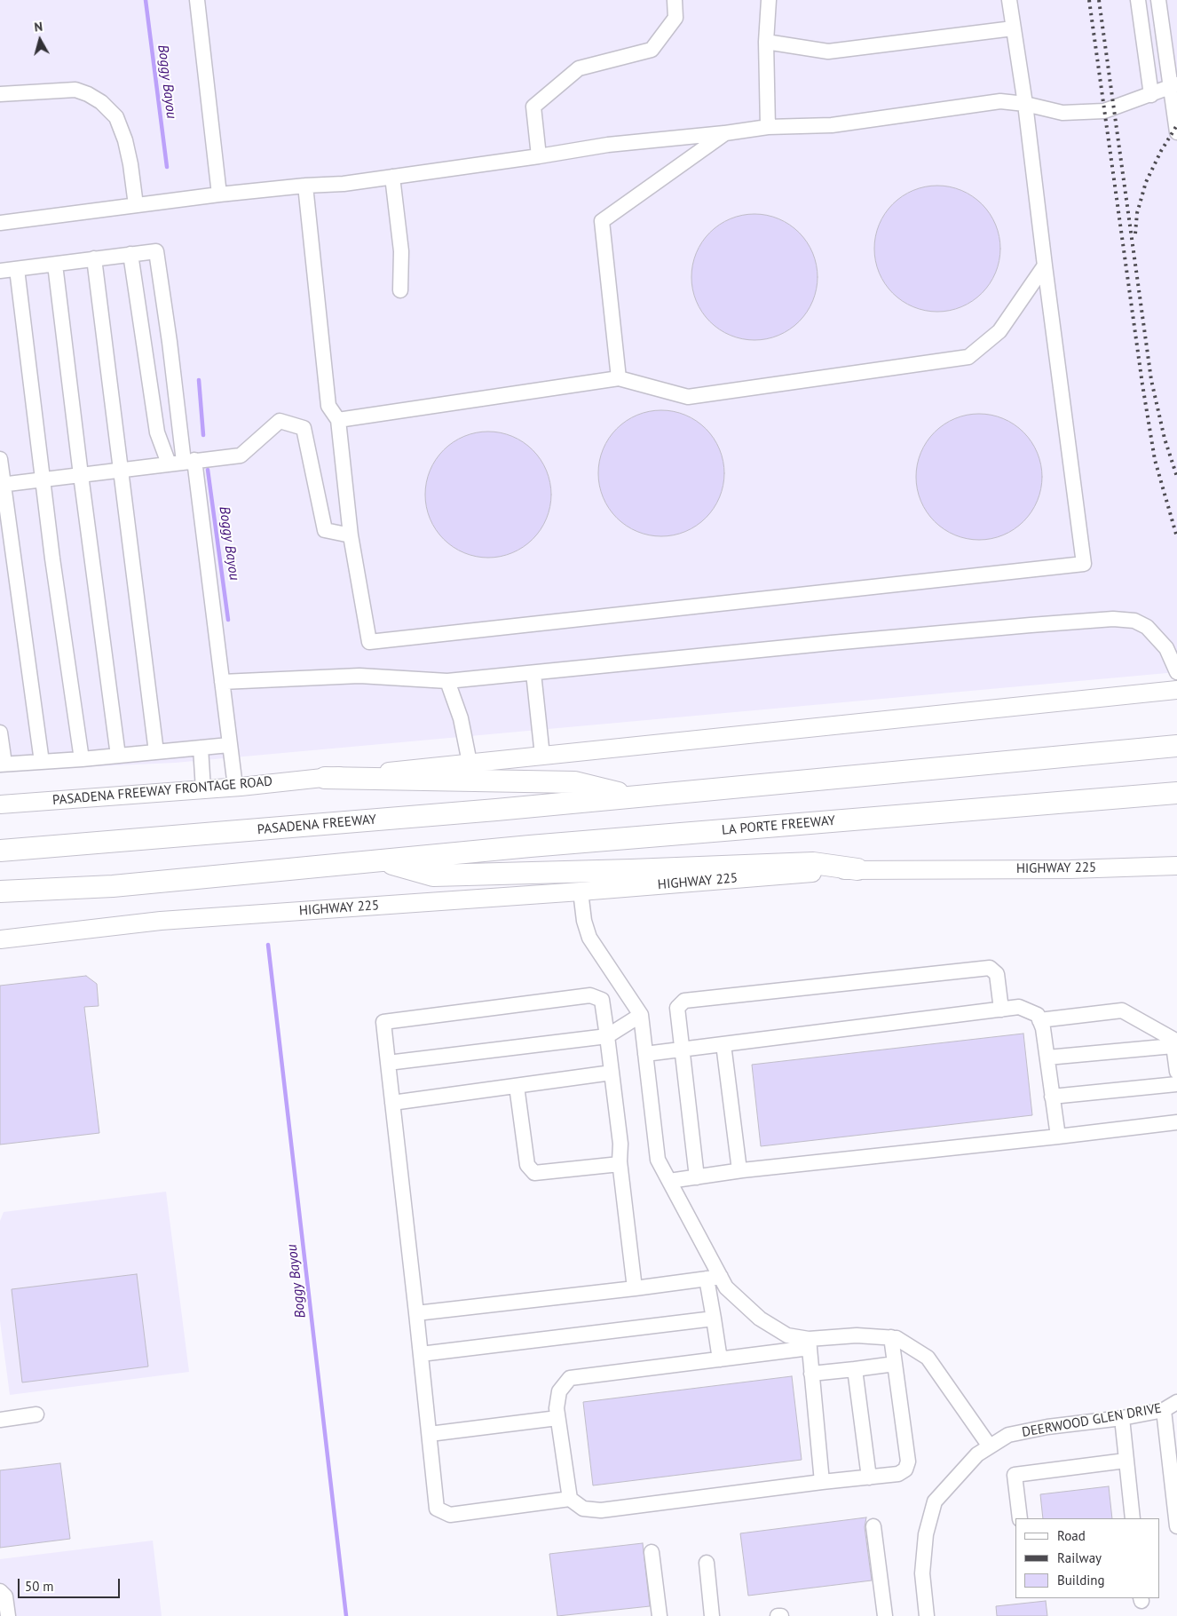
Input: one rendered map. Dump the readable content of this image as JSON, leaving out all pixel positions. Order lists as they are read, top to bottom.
{
  "streets": {
    "highway": ["PASADENA FREEWAY", "LA PORTE FREEWAY"],
    "main road": ["PASADENA FREEWAY FRONTAGE ROAD", "HIGHWAY 225"],
    "street": ["DEERWOOD GLEN DRIVE"]
  },
  "water": ["Boggy Bayou"],
  "legend": ["Road", "Railway", "Building"],
  "scale_bar": "50 m",
  "north": "top"
}
